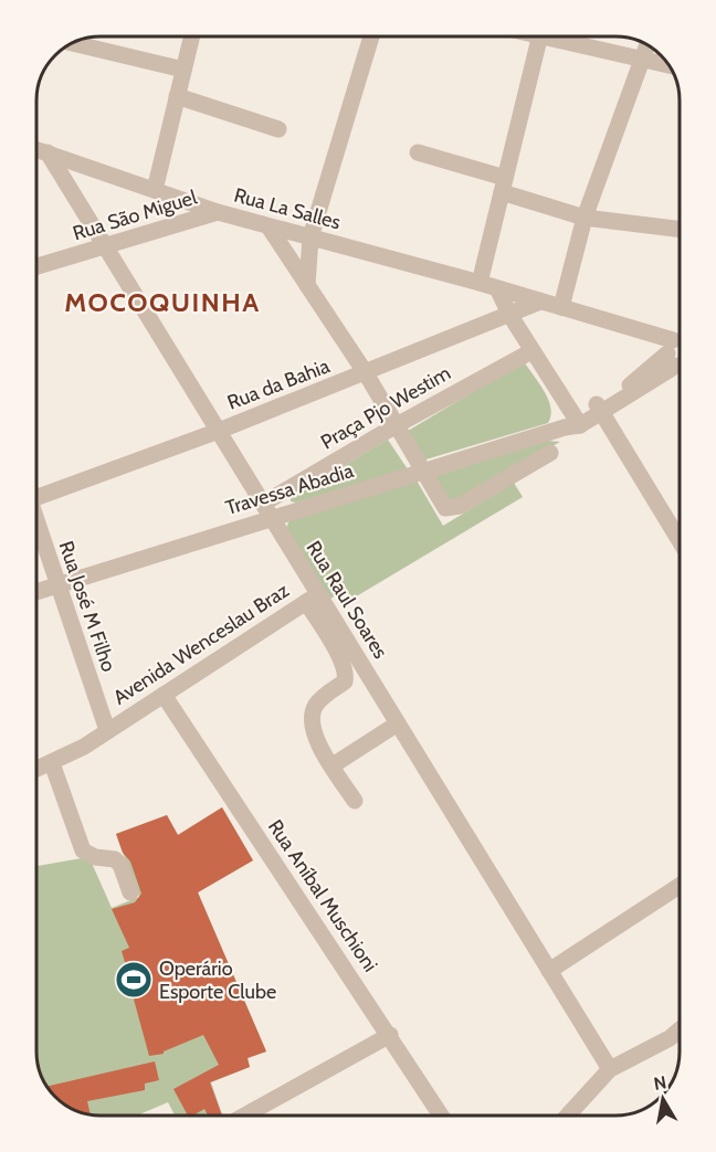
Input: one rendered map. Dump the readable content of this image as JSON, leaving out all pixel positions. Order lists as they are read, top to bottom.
{
  "streets": {
    "street": [
      "Rua La Salles",
      "Rua São Miguel",
      "Rua da Bahia",
      "Praça Pjo Westim",
      "Travessa Abadia",
      "Rua Raul Soares",
      "Rua José M Filho",
      "Avenida Wenceslau Braz",
      "Rua Aníbal Muschioni"
    ]
  },
  "crossings": [
    ["Rua La Salles", "Rua São Miguel"],
    ["Rua La Salles", "Rua da Bahia"],
    ["Rua La Salles", "Rua Raul Soares"],
    ["Rua São Miguel", "Rua Raul Soares"],
    ["Rua da Bahia", "Rua Raul Soares"],
    ["Praça Pjo Westim", "Travessa Abadia"],
    ["Praça Pjo Westim", "Rua Raul Soares"],
    ["Travessa Abadia", "Rua Raul Soares"],
    ["Travessa Abadia", "Rua José M Filho"],
    ["Rua Raul Soares", "Avenida Wenceslau Braz"],
    ["Rua José M Filho", "Avenida Wenceslau Braz"],
    ["Avenida Wenceslau Braz", "Rua Aníbal Muschioni"]
  ],
  "districts": ["MOCOQUINHA"],
  "places": {
    "sports": ["Operário Esporte Clube"]
  },
  "north": "top"
}
